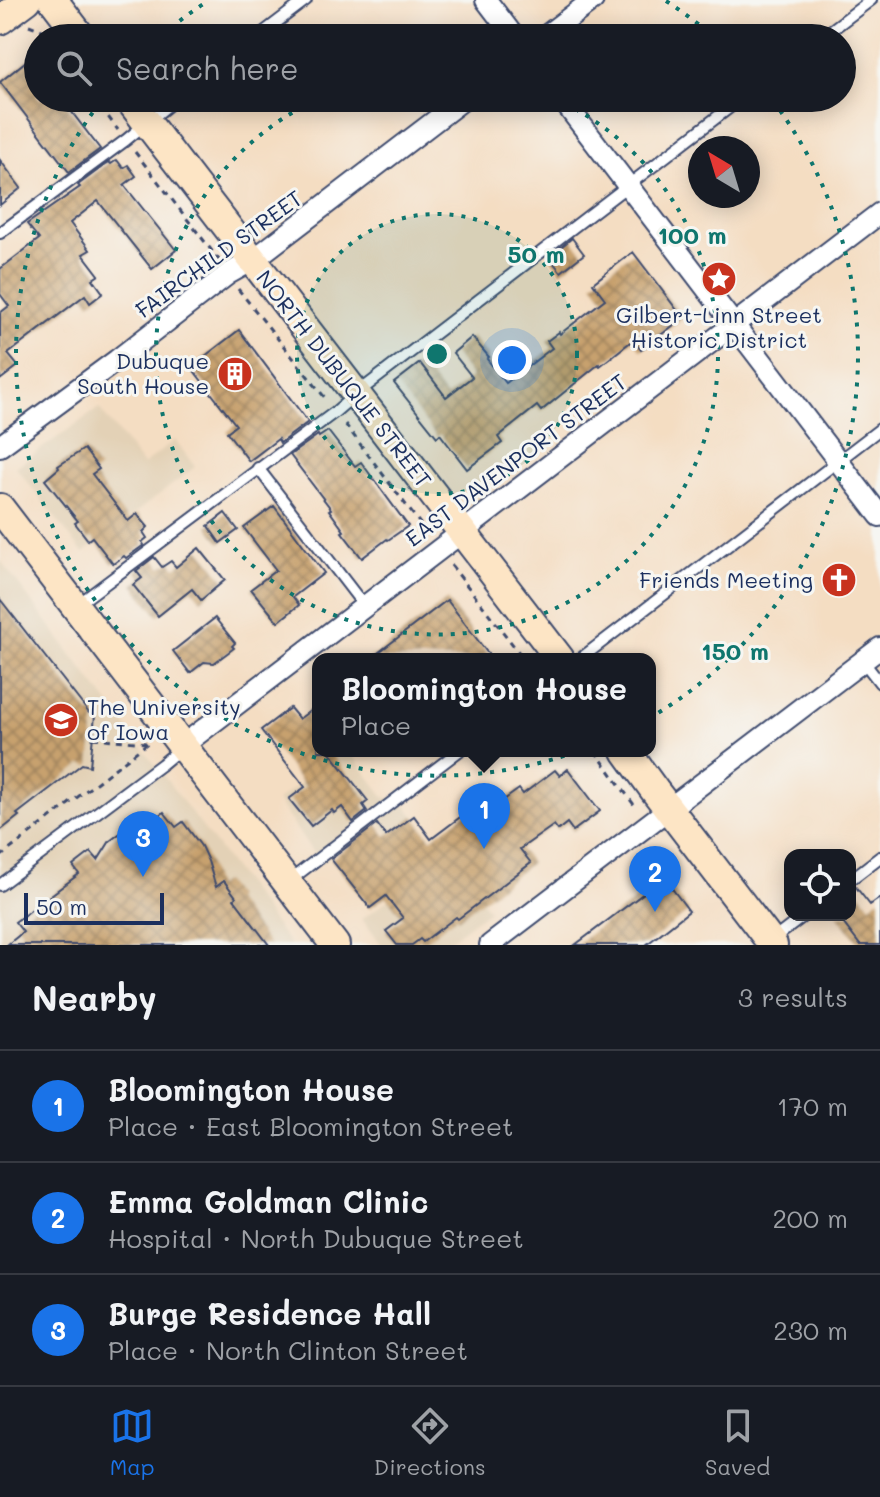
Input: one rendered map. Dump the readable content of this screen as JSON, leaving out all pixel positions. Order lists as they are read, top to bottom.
{
  "streets": {
    "main road": ["NORTH DUBUQUE STREET"],
    "street": ["FAIRCHILD STREET", "EAST DAVENPORT STREET"]
  },
  "crossings": [
    ["FAIRCHILD STREET", "NORTH DUBUQUE STREET"],
    ["NORTH DUBUQUE STREET", "EAST DAVENPORT STREET"]
  ],
  "places": {
    "place": ["Gilbert-Linn Street Historic District"],
    "building": ["Dubuque South House"],
    "church": ["Friends Meeting"],
    "school or university": ["The University of Iowa"]
  },
  "scale_bar": "50 m",
  "north": "top left",
  "page": {
    "search": "Search here",
    "popup": ["Bloomington House", "Place"],
    "pins": ["1", "3", "2"],
    "scale": "50 m",
    "heading": ["Nearby", "3 results"],
    "list": [
      {
        "mark": "1",
        "name": "Bloomington House",
        "note": "Place · East Bloomington Street",
        "value": "170 m"
      },
      {
        "mark": "2",
        "name": "Emma Goldman Clinic",
        "note": "Hospital · North Dubuque Street",
        "value": "200 m"
      },
      {
        "mark": "3",
        "name": "Burge Residence Hall",
        "note": "Place · North Clinton Street",
        "value": "230 m"
      }
    ],
    "nav": ["Map", "Directions", "Saved"]
  },
  "rings": ["100 m", "50 m", "150 m"]
}
